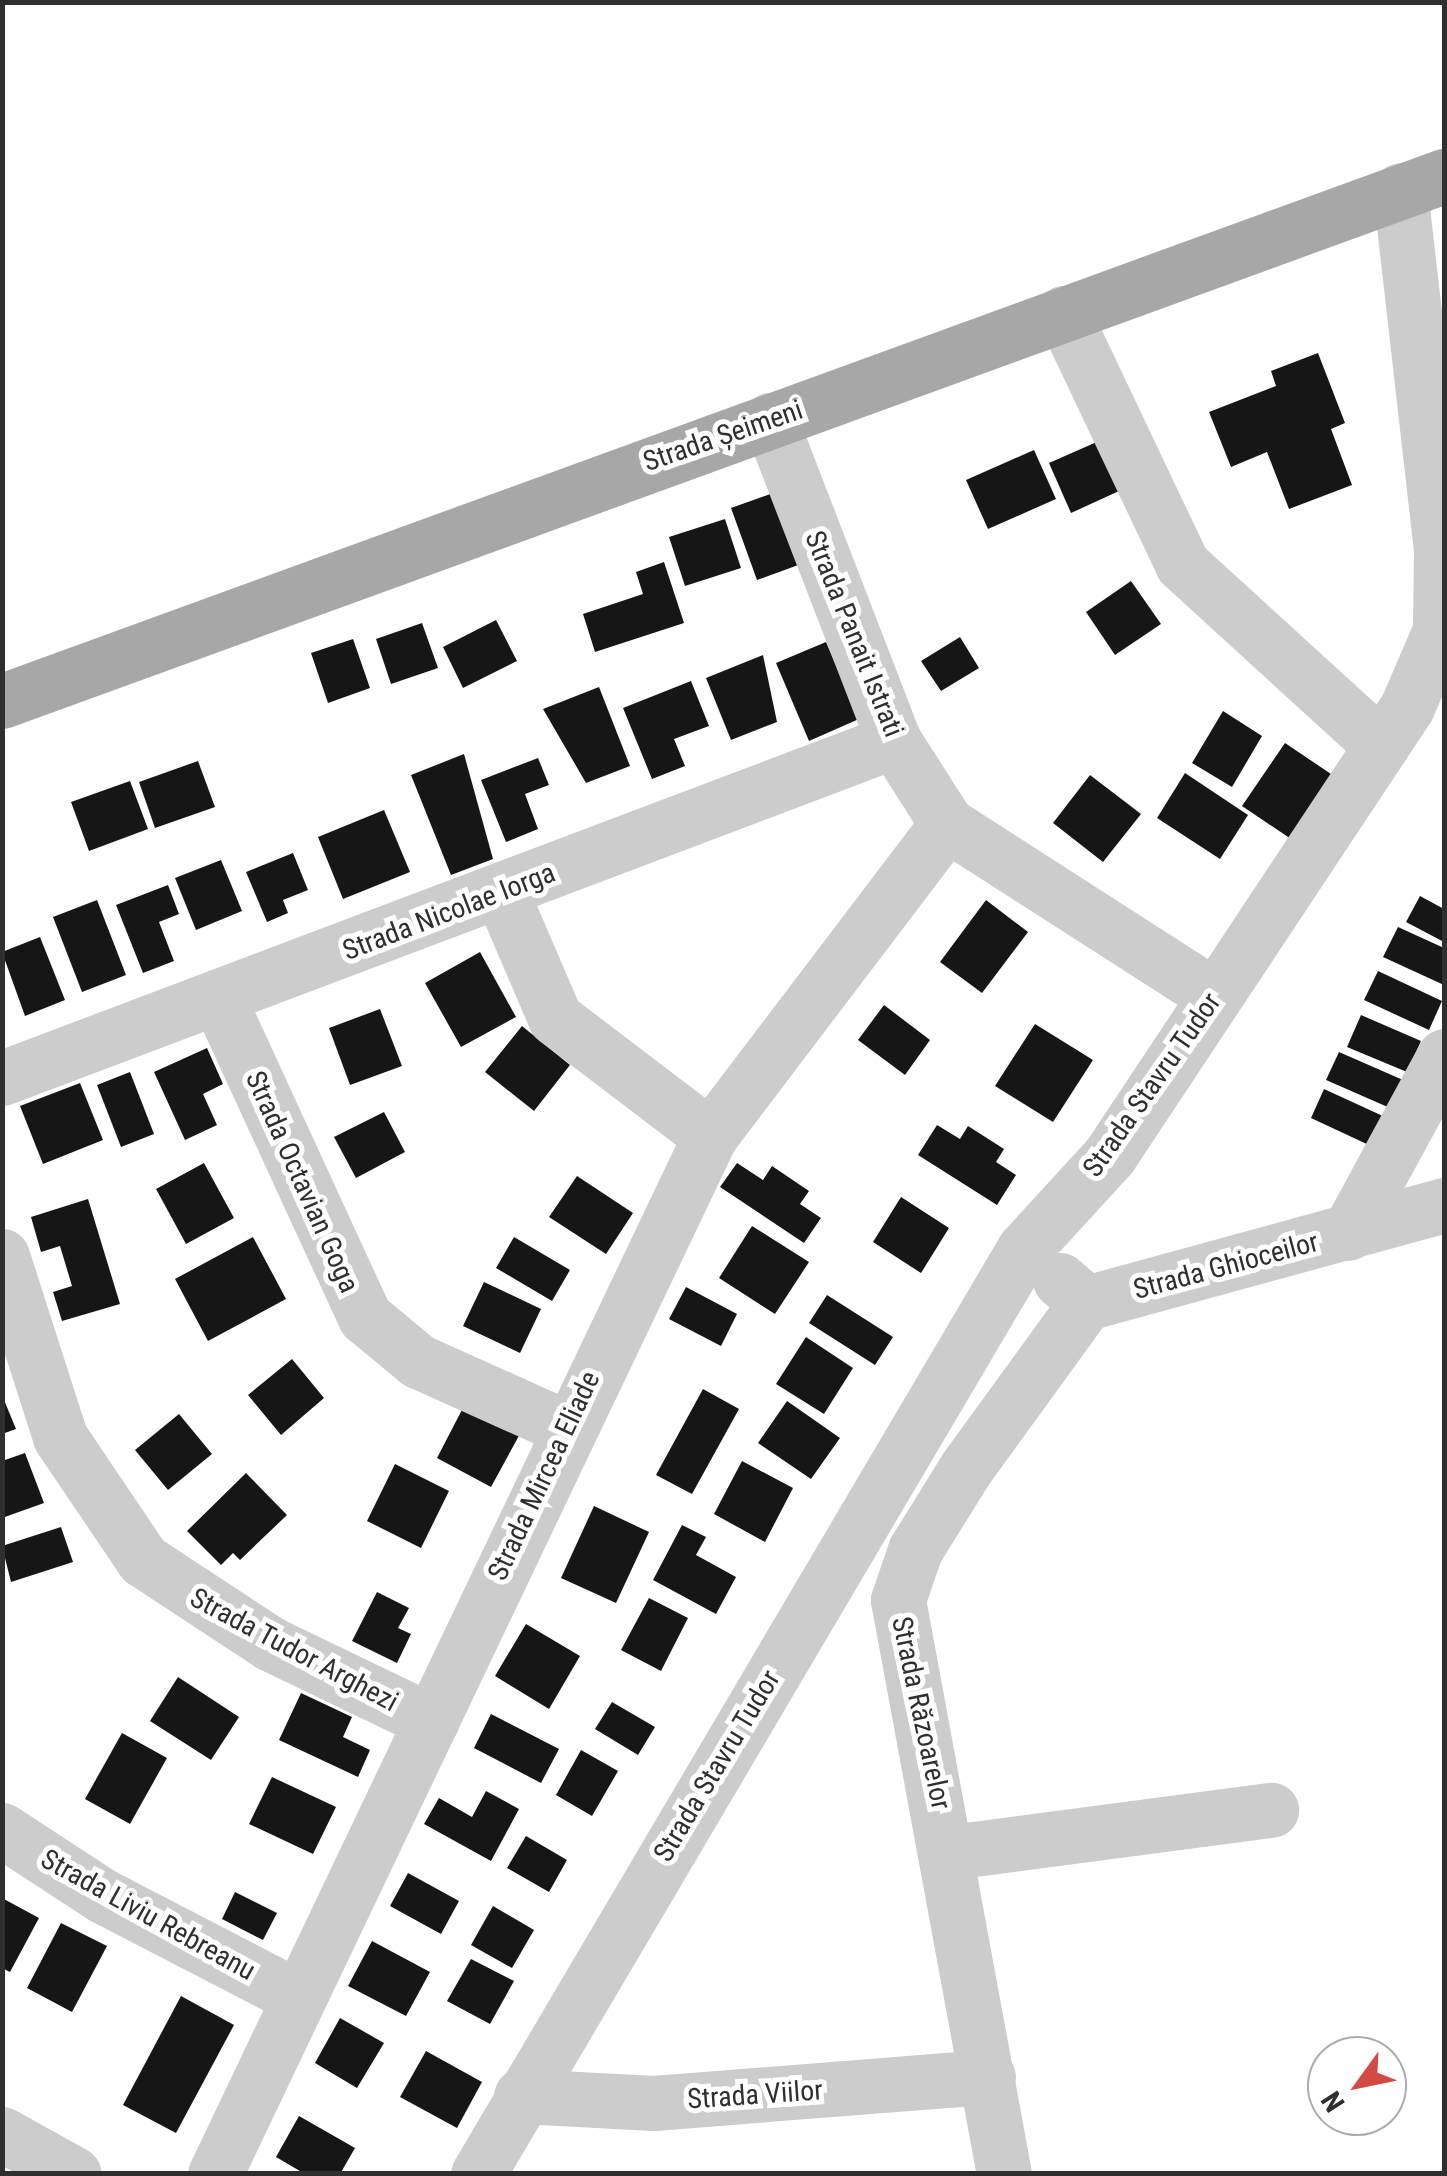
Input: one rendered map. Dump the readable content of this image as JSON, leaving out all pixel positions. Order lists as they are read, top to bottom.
{
  "streets": {
    "main road": ["Strada Șeimeni"],
    "street": [
      "Strada Panait Istrati",
      "Strada Nicolae Iorga",
      "Strada Stavru Tudor",
      "Strada Octavian Goga",
      "Strada Ghioceilor",
      "Strada Mircea Eliade",
      "Strada Tudor Arghezi",
      "Strada Răzoarelor",
      "Strada Liviu Rebreanu",
      "Strada Viilor"
    ]
  },
  "crossings": [
    ["Strada Șeimeni", "Strada Panait Istrati"],
    ["Strada Șeimeni", "Strada Stavru Tudor"],
    ["Strada Panait Istrati", "Strada Nicolae Iorga"],
    ["Strada Panait Istrati", "Strada Stavru Tudor"],
    ["Strada Panait Istrati", "Strada Mircea Eliade"],
    ["Strada Nicolae Iorga", "Strada Octavian Goga"],
    ["Strada Stavru Tudor", "Strada Viilor"],
    ["Strada Octavian Goga", "Strada Mircea Eliade"],
    ["Strada Ghioceilor", "Strada Răzoarelor"],
    ["Strada Mircea Eliade", "Strada Tudor Arghezi"],
    ["Strada Mircea Eliade", "Strada Liviu Rebreanu"],
    ["Strada Răzoarelor", "Strada Viilor"]
  ],
  "north": "bottom left"
}
